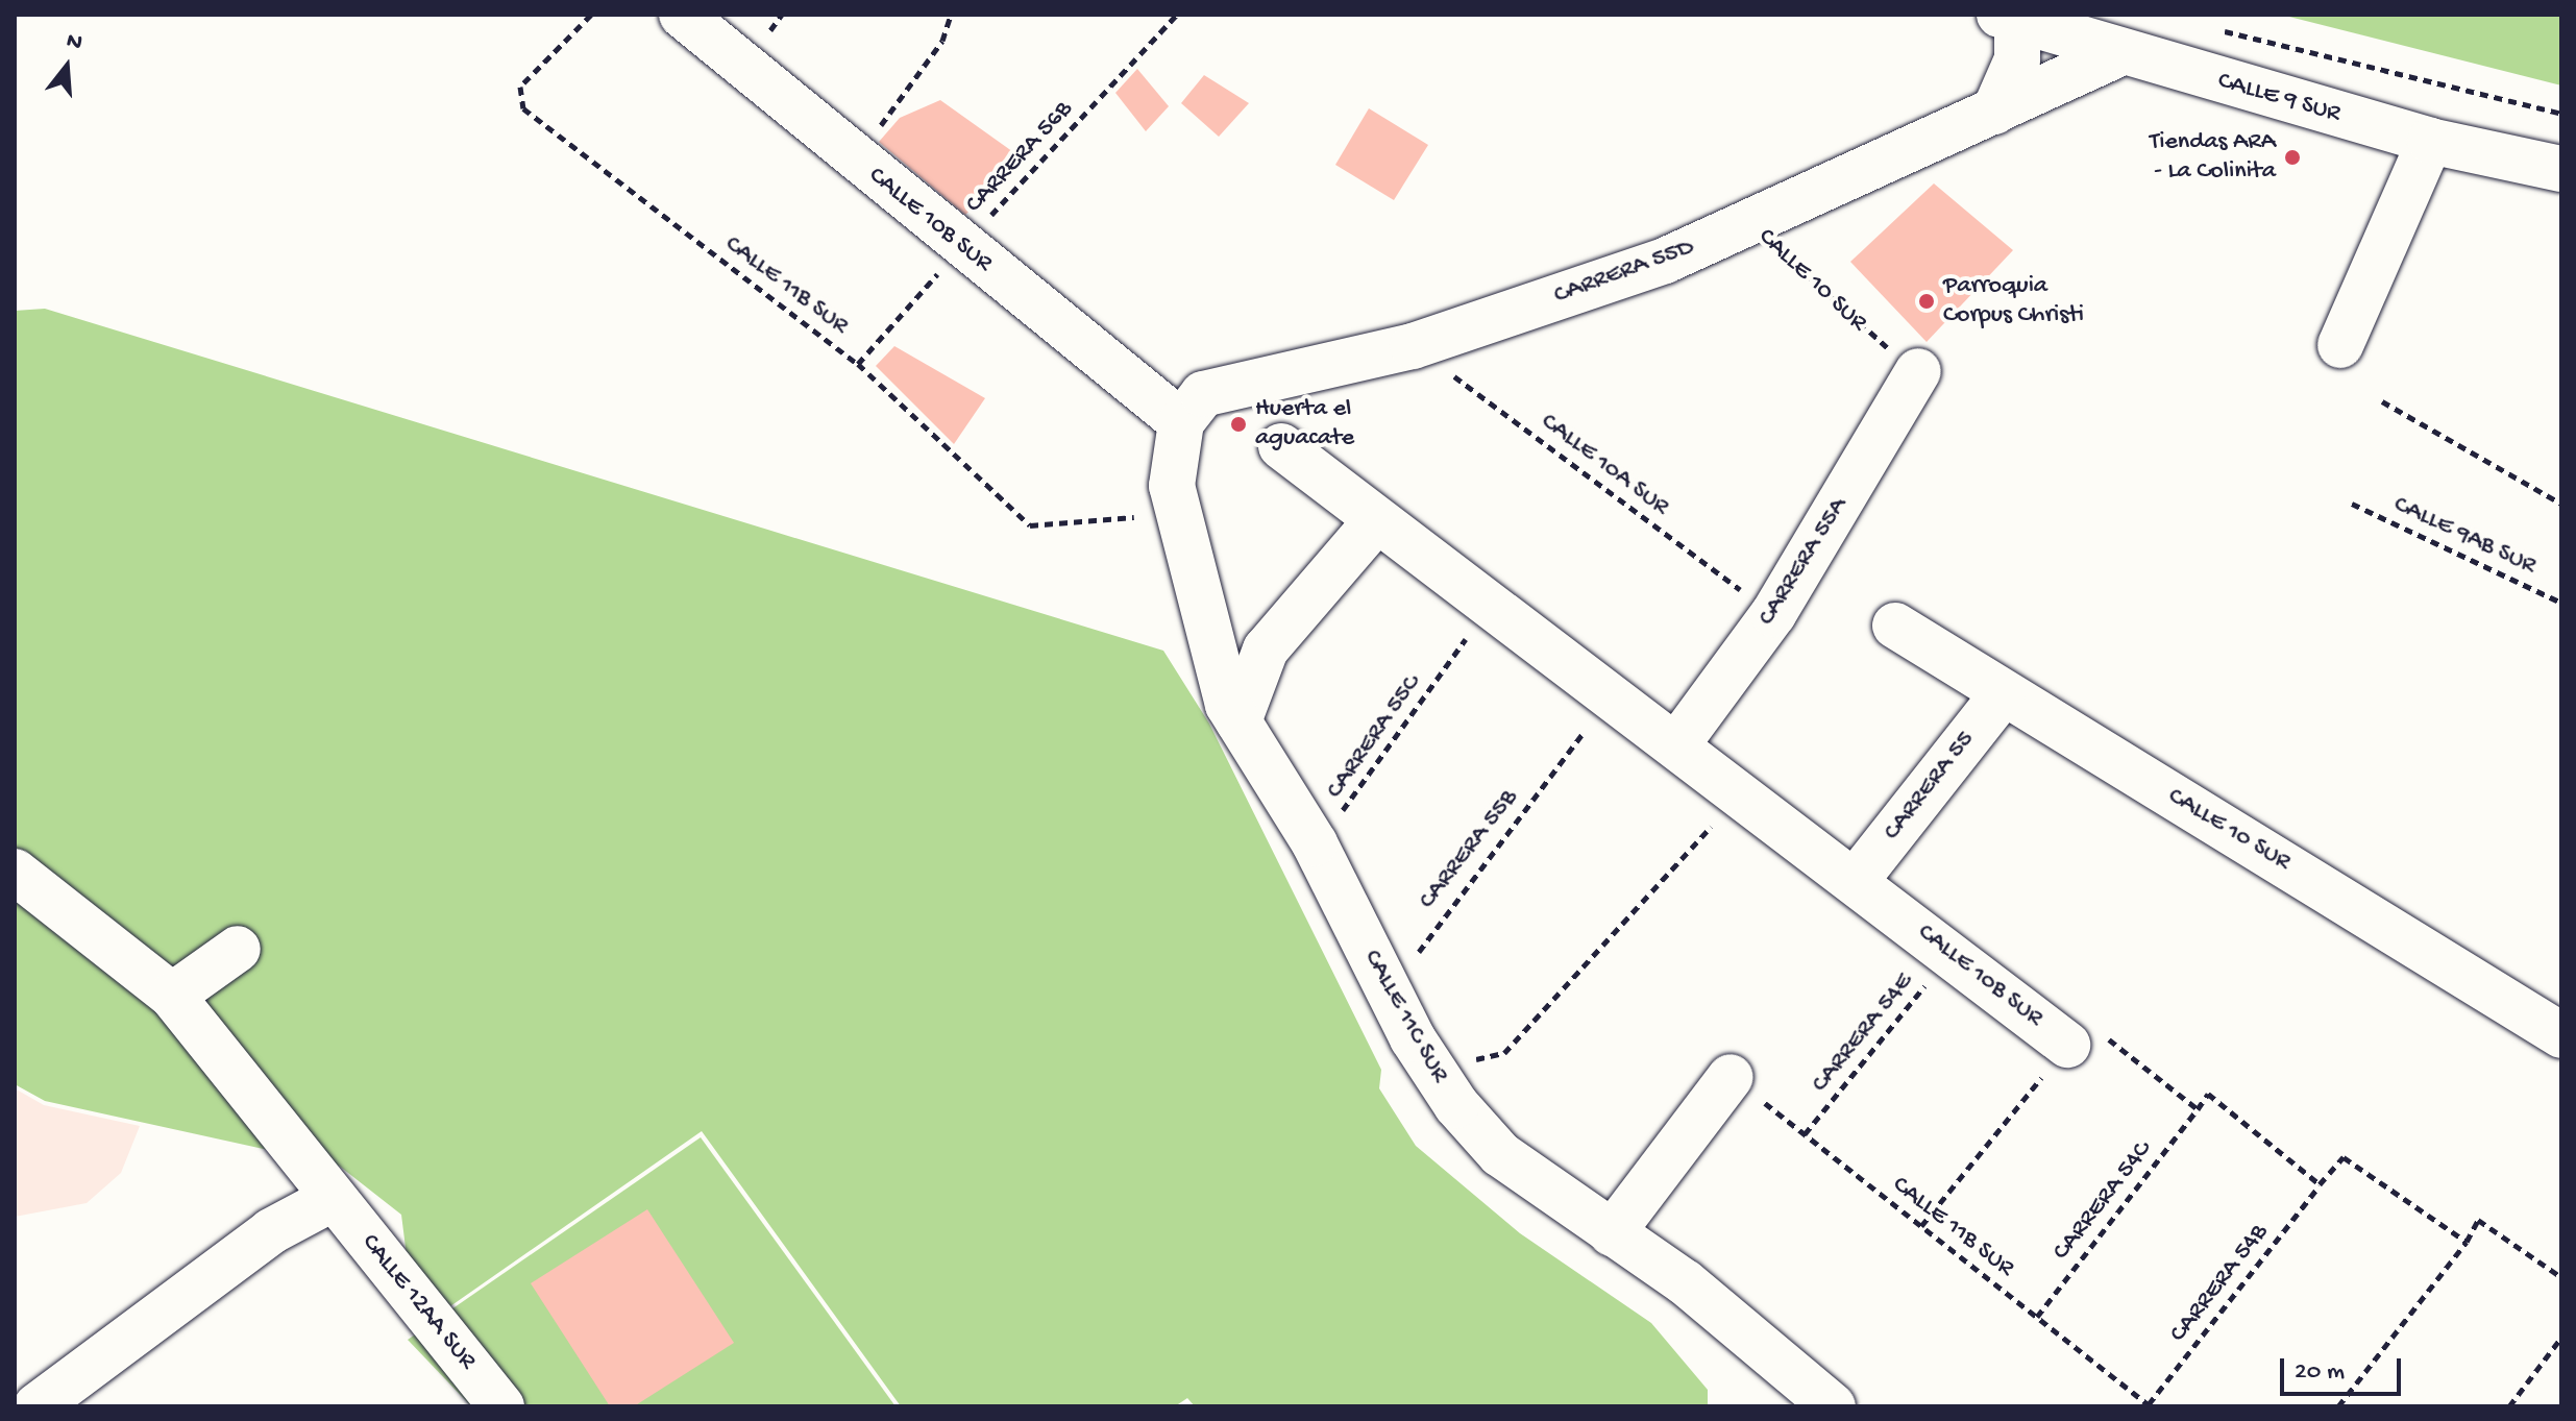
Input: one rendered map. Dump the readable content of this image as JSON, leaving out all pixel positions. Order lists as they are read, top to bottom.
{
  "streets": {
    "street": [
      "CALLE 9 SUR",
      "CALLE 10B SUR",
      "CARRERA 55D",
      "CALLE 10 SUR",
      "CARRERA 55A",
      "CARRERA 55",
      "CALLE 11C SUR",
      "CALLE 12AA SUR"
    ],
    "path": [
      "CARRERA 56B",
      "CALLE 11B SUR",
      "CALLE 10A SUR",
      "CALLE 9AB SUR",
      "CARRERA 55C",
      "CARRERA 55B",
      "CARRERA 54E",
      "CARRERA 54C",
      "CARRERA 54B"
    ]
  },
  "crossings": [
    ["CALLE 9 SUR", "CARRERA 55D"],
    ["CARRERA 56B", "CALLE 10B SUR"],
    ["CARRERA 56B", "CALLE 11B SUR"],
    ["CALLE 10B SUR", "CARRERA 55D"],
    ["CALLE 10B SUR", "CARRERA 55A"],
    ["CALLE 10B SUR", "CARRERA 55C"],
    ["CALLE 10B SUR", "CARRERA 55"],
    ["CALLE 10B SUR", "CARRERA 55B"],
    ["CALLE 10B SUR", "CARRERA 54E"],
    ["CALLE 10B SUR", "CARRERA 54C"],
    ["CARRERA 55D", "CALLE 10 SUR"],
    ["CARRERA 55D", "CALLE 10A SUR"],
    ["CALLE 10 SUR", "CARRERA 55"],
    ["CALLE 11B SUR", "CALLE 11C SUR"],
    ["CALLE 11B SUR", "CARRERA 54E"],
    ["CALLE 11B SUR", "CARRERA 54C"],
    ["CALLE 11B SUR", "CARRERA 54B"],
    ["CALLE 10A SUR", "CARRERA 55A"]
  ],
  "places": ["Tiendas ARA - La Colinita", "Parroquia Corpus Christi", "Huerta el aguacate"],
  "scale_bar": "20 m",
  "north": "top"
}
